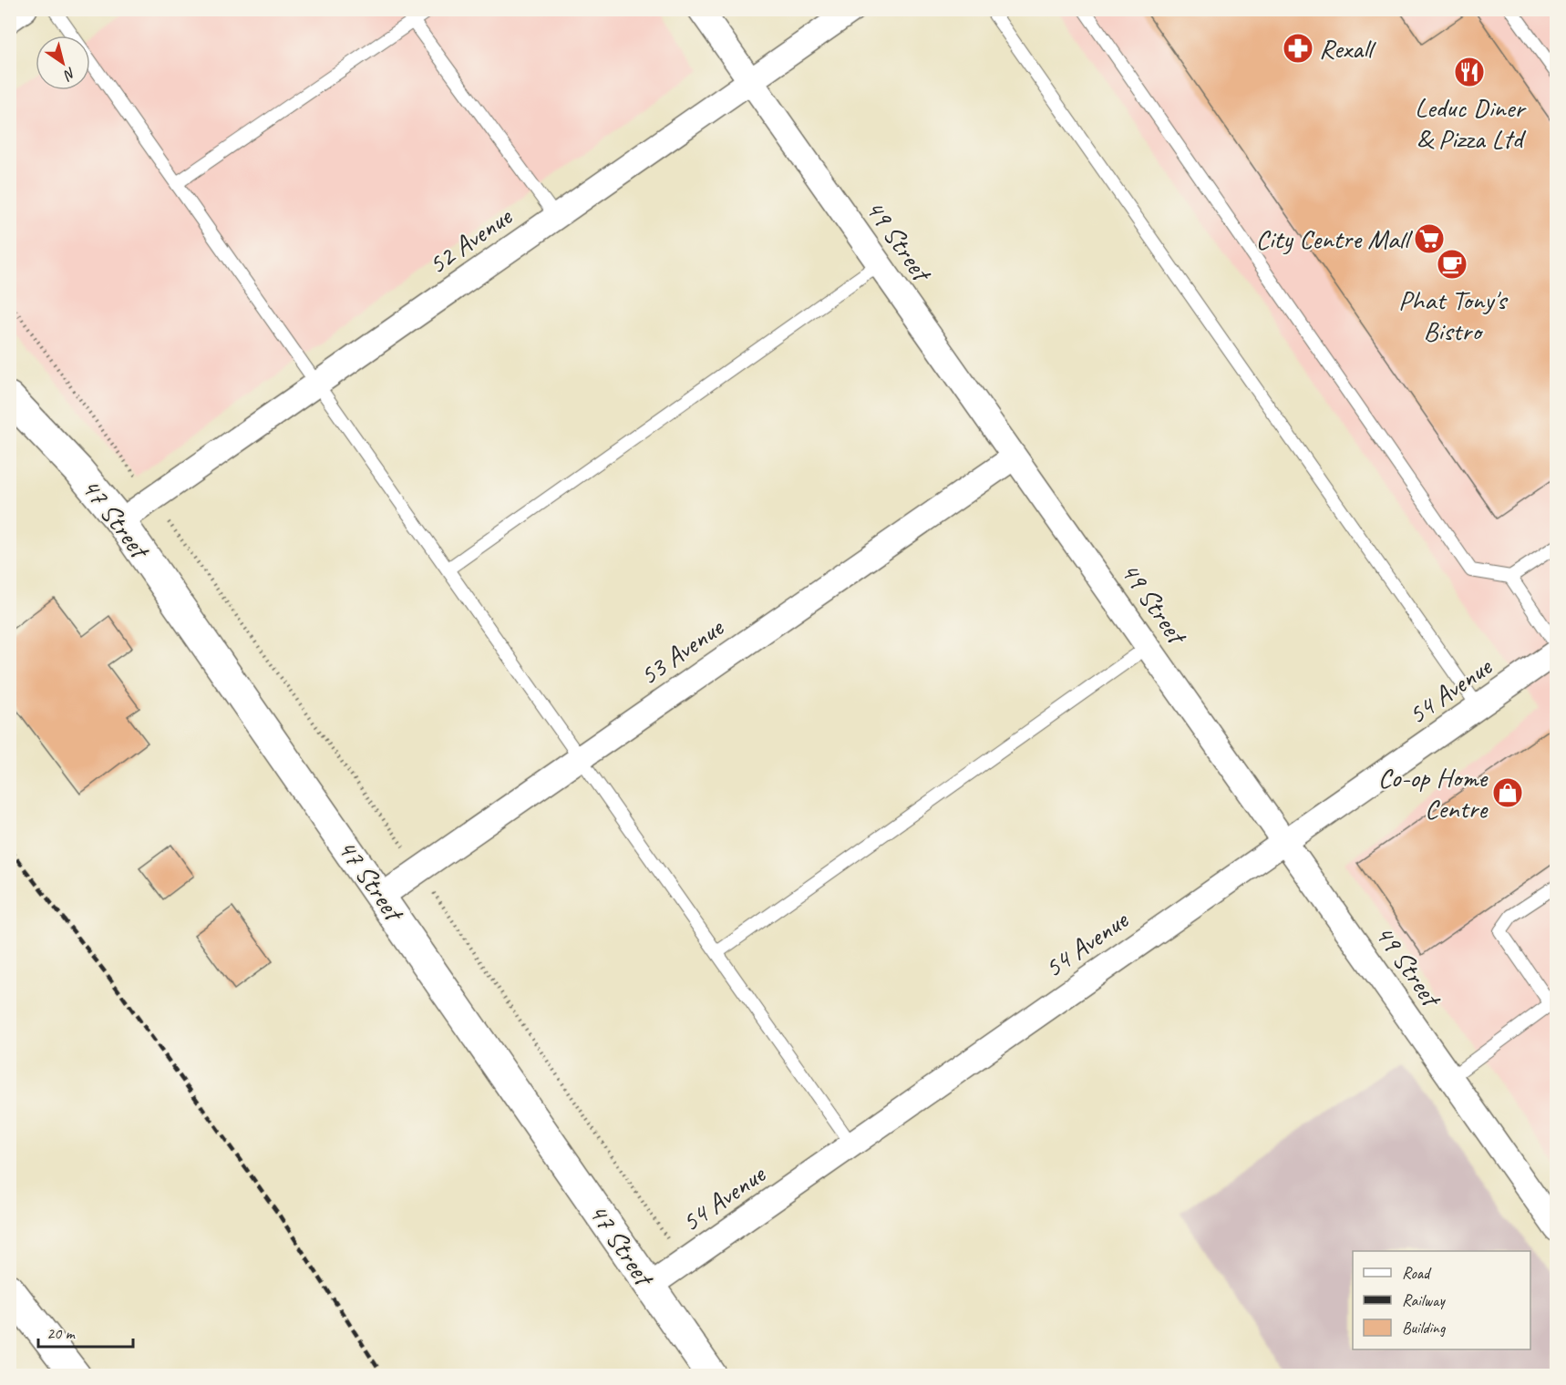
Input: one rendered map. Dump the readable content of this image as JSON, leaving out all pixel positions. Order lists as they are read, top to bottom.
{
  "streets": {
    "street": [
      "49 Street",
      "52 Avenue",
      "47 Street",
      "53 Avenue",
      "54 Avenue"
    ]
  },
  "crossings": [
    ["49 Street", "52 Avenue"],
    ["49 Street", "53 Avenue"],
    ["49 Street", "54 Avenue"],
    ["52 Avenue", "47 Street"],
    ["47 Street", "53 Avenue"],
    ["47 Street", "54 Avenue"]
  ],
  "places": {
    "pharmacy": ["Rexall"],
    "restaurant": ["Leduc Diner & Pizza Ltd"],
    "supermarket": ["City Centre Mall"],
    "cafe": ["Phat Tony's Bistro"],
    "shop": ["Co-op Home Centre"]
  },
  "legend": ["Road", "Railway", "Building"],
  "scale_bar": "20 m",
  "north": "bottom right"
}
